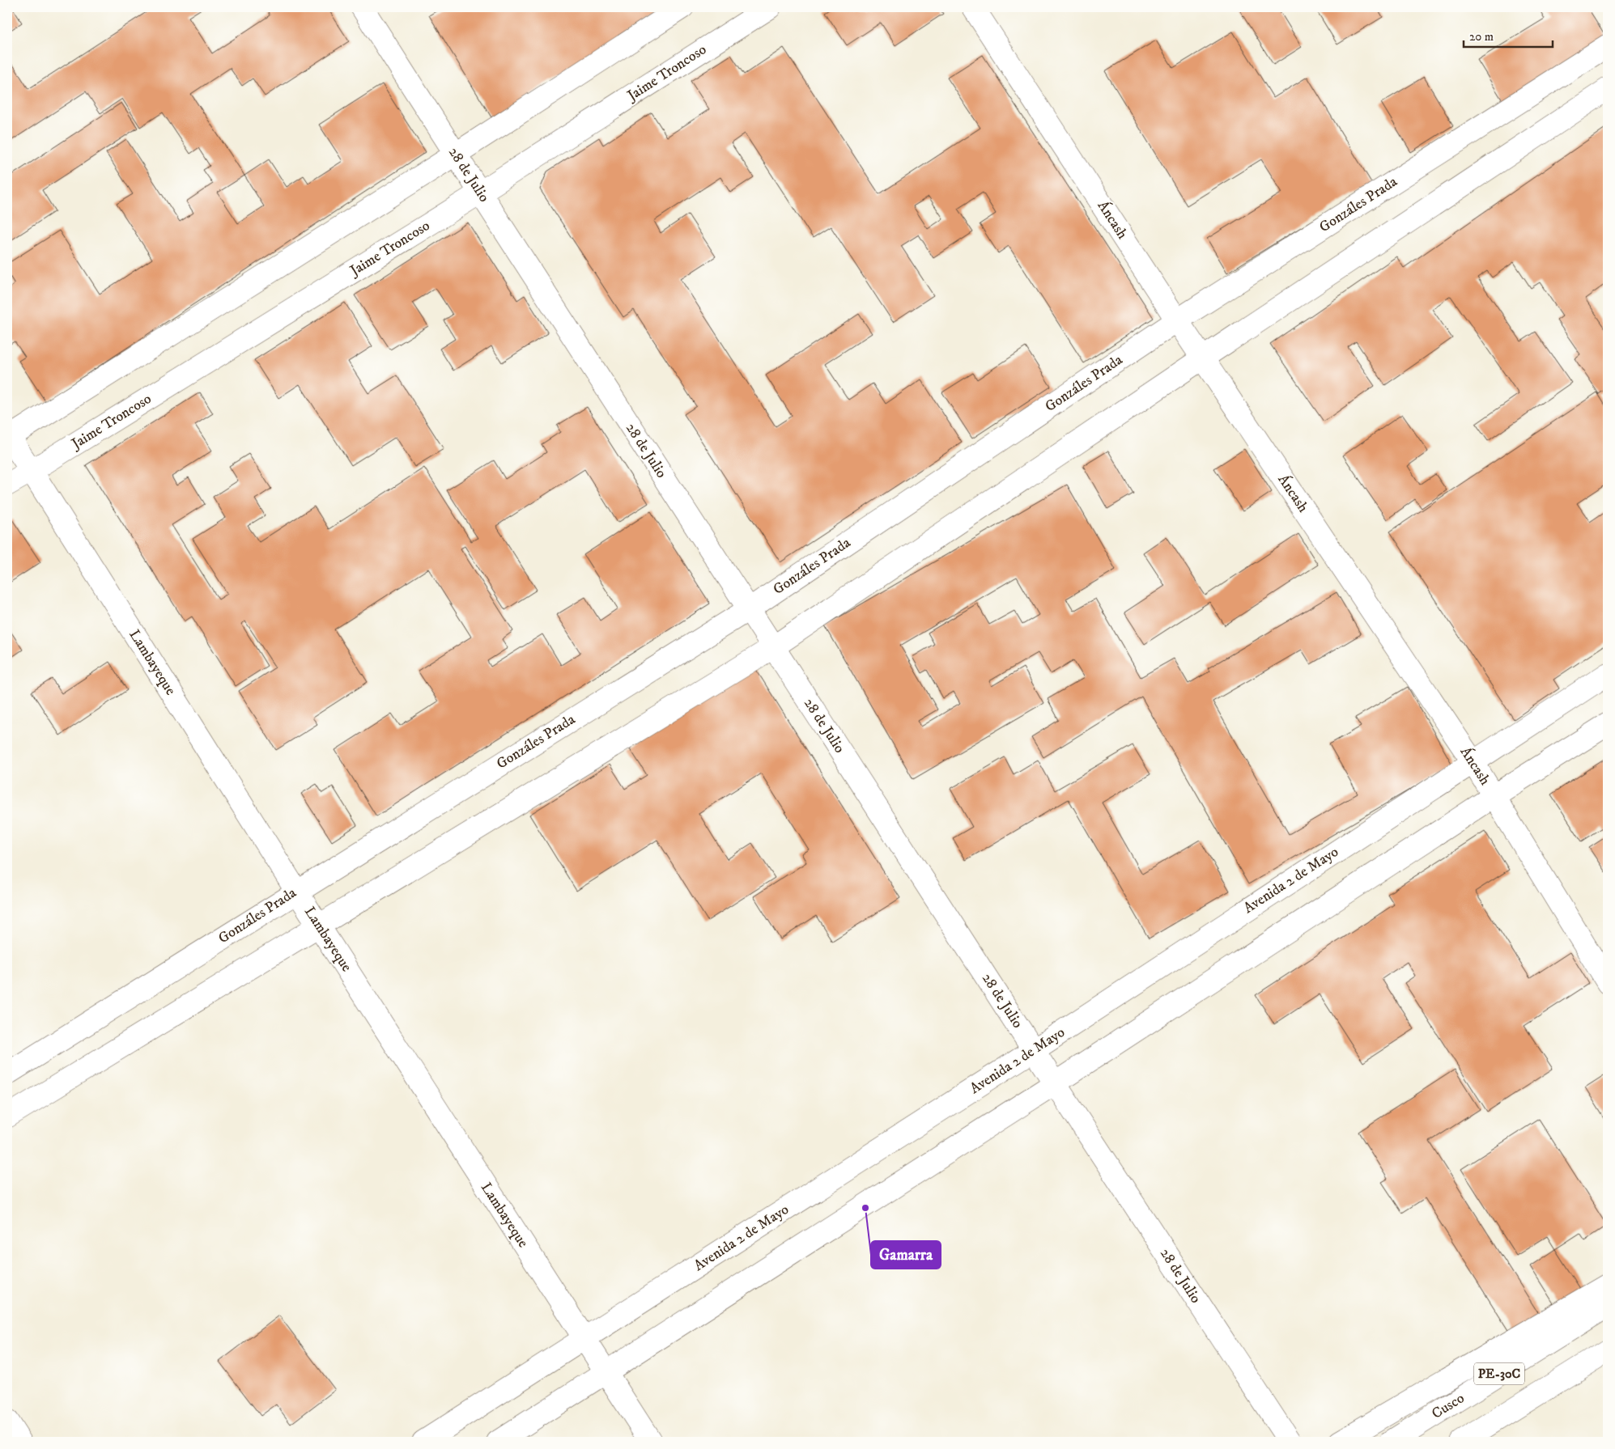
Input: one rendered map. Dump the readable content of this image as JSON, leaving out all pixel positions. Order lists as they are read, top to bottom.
{
  "streets": {
    "main road": [
      "Jaime Troncoso",
      "28 de Julio",
      "Gonzáles Prada",
      "Áncash",
      "Lambayeque",
      "Avenida 2 de Mayo",
      "PE-30C",
      "Cusco"
    ]
  },
  "crossings": [
    ["Jaime Troncoso", "28 de Julio"],
    ["Jaime Troncoso", "Lambayeque"],
    ["28 de Julio", "Gonzáles Prada"],
    ["28 de Julio", "Avenida 2 de Mayo"],
    ["Gonzáles Prada", "Áncash"],
    ["Gonzáles Prada", "Lambayeque"],
    ["Áncash", "Avenida 2 de Mayo"],
    ["Lambayeque", "Avenida 2 de Mayo"]
  ],
  "places": ["Gamarra"],
  "scale_bar": "20 m"
}
